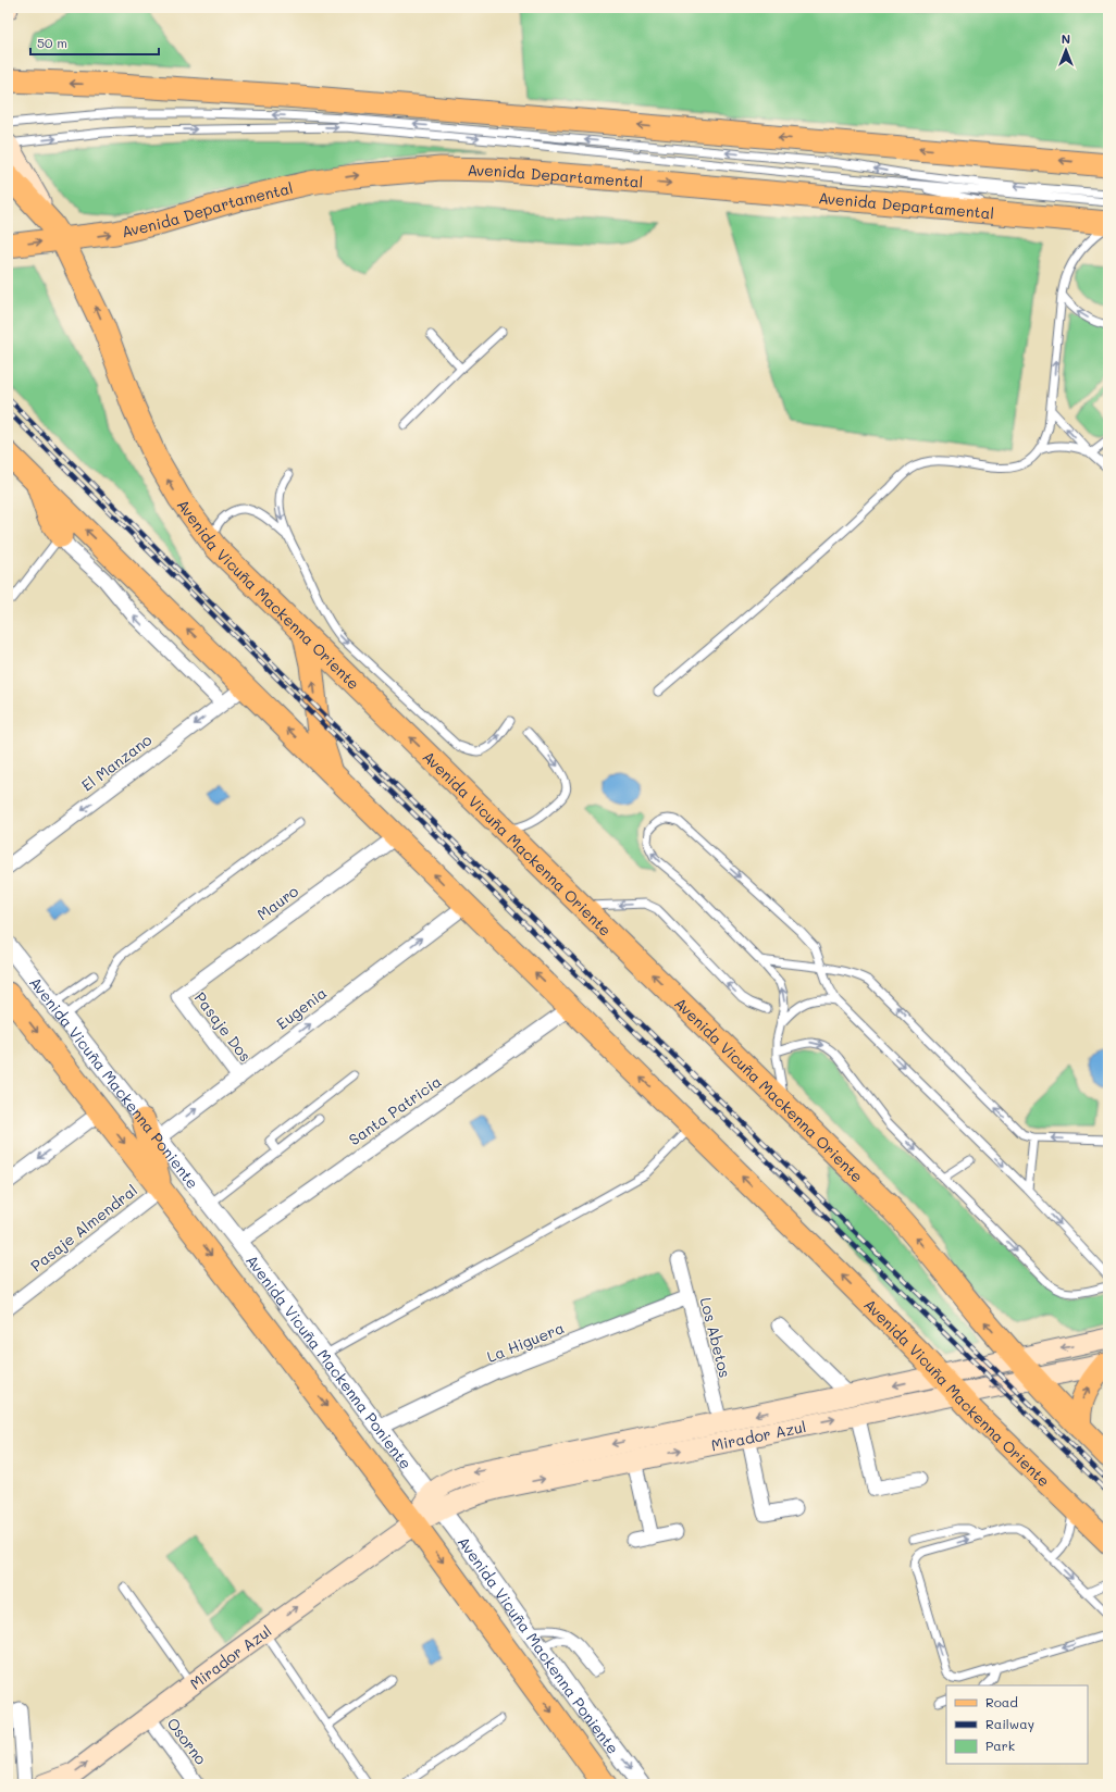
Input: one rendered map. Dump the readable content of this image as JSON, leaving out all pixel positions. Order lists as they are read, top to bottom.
{
  "streets": {
    "main road": [
      "Avenida Departamental",
      "Avenida Vicuña Mackenna Oriente",
      "Avenida Vicuña Mackenna Poniente",
      "Mirador Azul"
    ],
    "street": [
      "El Manzano",
      "Mauro",
      "Eugenia",
      "Pasaje Dos",
      "Santa Patricia",
      "Pasaje Almendral",
      "Los Abetos",
      "La Higuera",
      "Osorno"
    ]
  },
  "crossings": [
    ["Avenida Departamental", "Avenida Vicuña Mackenna Oriente"],
    ["Avenida Vicuña Mackenna Oriente", "El Manzano"],
    ["Avenida Vicuña Mackenna Oriente", "Mauro"],
    ["Avenida Vicuña Mackenna Oriente", "Eugenia"],
    ["Avenida Vicuña Mackenna Oriente", "Santa Patricia"],
    ["Avenida Vicuña Mackenna Oriente", "Mirador Azul"],
    ["Mauro", "Pasaje Dos"],
    ["Eugenia", "Pasaje Dos"],
    ["Eugenia", "Avenida Vicuña Mackenna Poniente"],
    ["Avenida Vicuña Mackenna Poniente", "Santa Patricia"],
    ["Avenida Vicuña Mackenna Poniente", "Pasaje Almendral"],
    ["Avenida Vicuña Mackenna Poniente", "La Higuera"],
    ["Avenida Vicuña Mackenna Poniente", "Mirador Azul"],
    ["Los Abetos", "La Higuera"],
    ["Los Abetos", "Mirador Azul"],
    ["Mirador Azul", "Osorno"]
  ],
  "one_way": ["Avenida Vicuña Mackenna Oriente", "El Manzano", "Eugenia"],
  "legend": ["Road", "Railway", "Park"],
  "scale_bar": "50 m",
  "north": "top"
}
